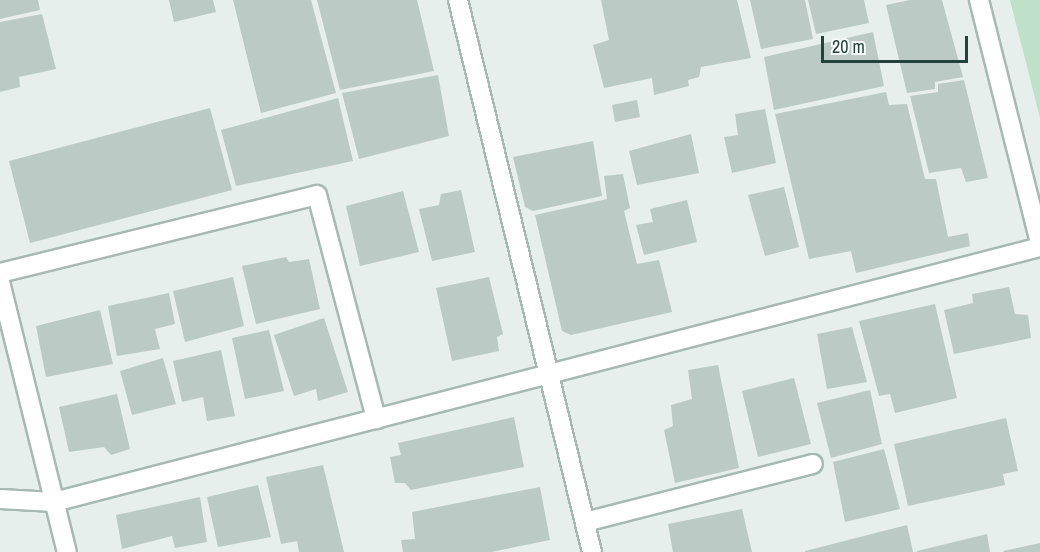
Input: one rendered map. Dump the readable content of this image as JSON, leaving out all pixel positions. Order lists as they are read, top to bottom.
{
  "scale_bar": "20 m"
}
